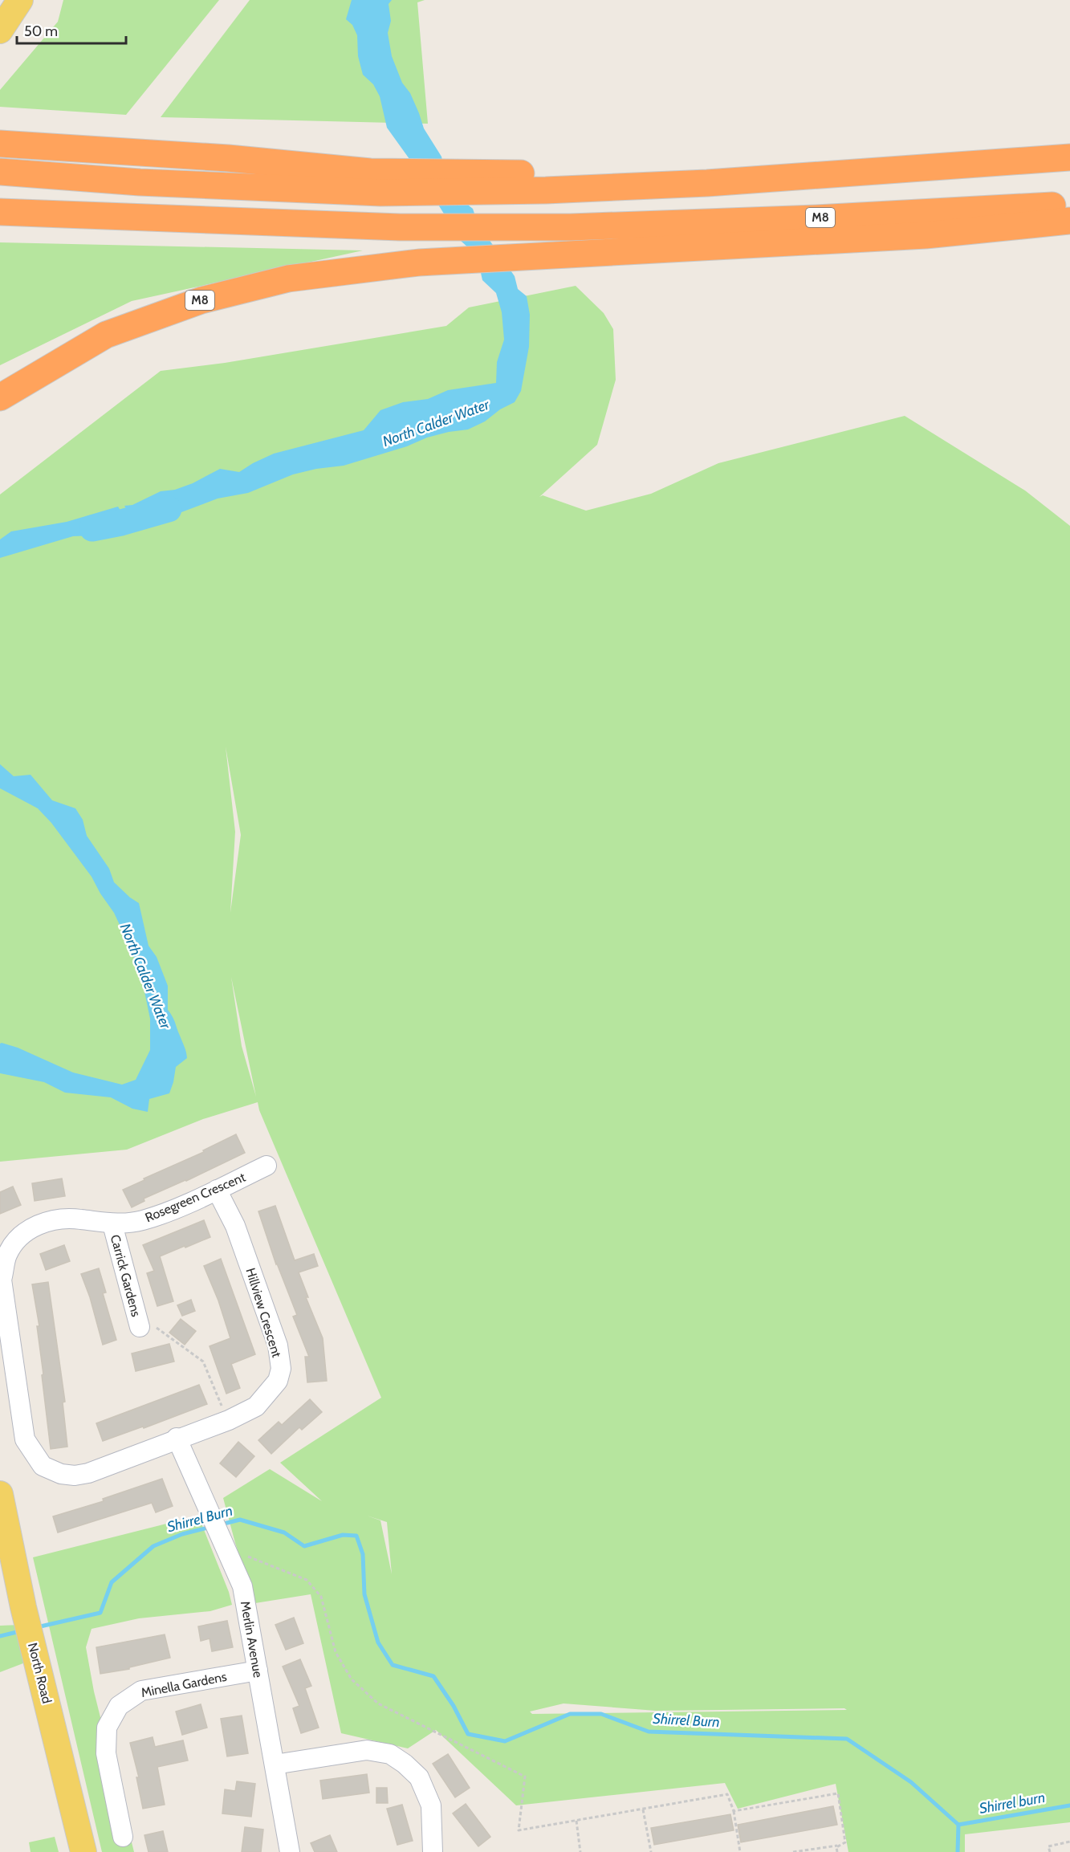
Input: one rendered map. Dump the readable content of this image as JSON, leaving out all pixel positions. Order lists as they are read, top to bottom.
{
  "streets": {
    "highway": ["M8"],
    "main road": ["North Road"],
    "street": [
      "Rosegreen Crescent",
      "Carrick Gardens",
      "Hillview Crescent",
      "Merlin Avenue",
      "Minella Gardens"
    ]
  },
  "crossings": [
    ["Rosegreen Crescent", "Carrick Gardens"],
    ["Rosegreen Crescent", "Hillview Crescent"],
    ["Rosegreen Crescent", "Merlin Avenue"],
    ["Hillview Crescent", "Merlin Avenue"],
    ["Merlin Avenue", "Minella Gardens"]
  ],
  "water": ["North Calder Water", "Shirrel Burn", "Shirrel burn"],
  "scale_bar": "50 m"
}
